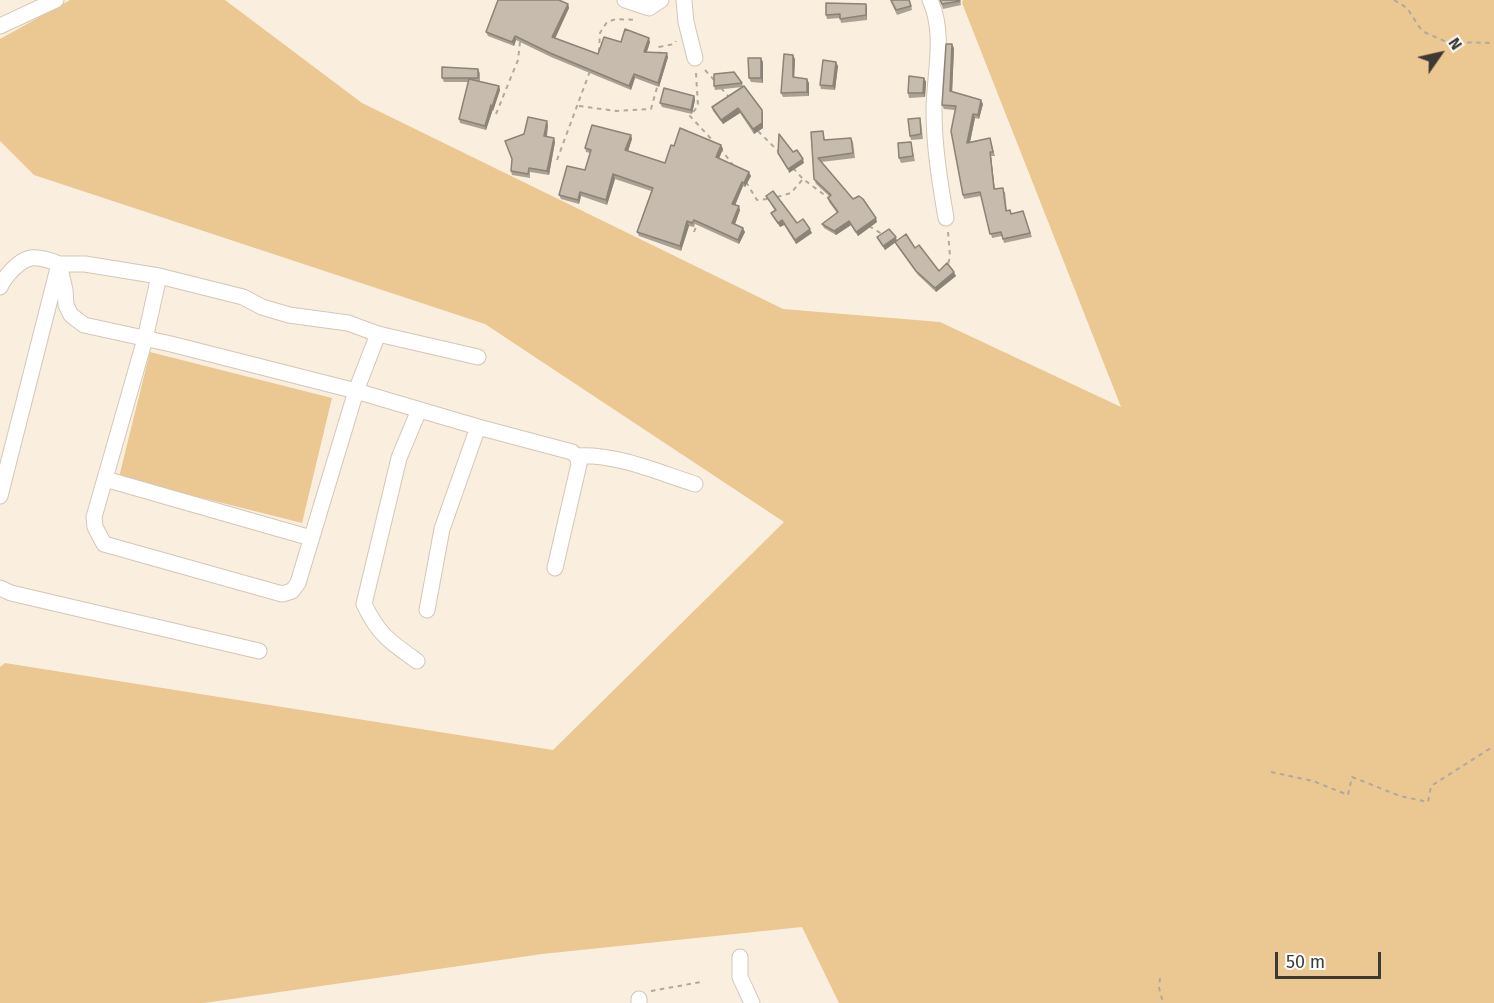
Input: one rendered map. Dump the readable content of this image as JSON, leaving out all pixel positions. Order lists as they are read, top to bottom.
{
  "scale_bar": "50 m",
  "north": "top right"
}
